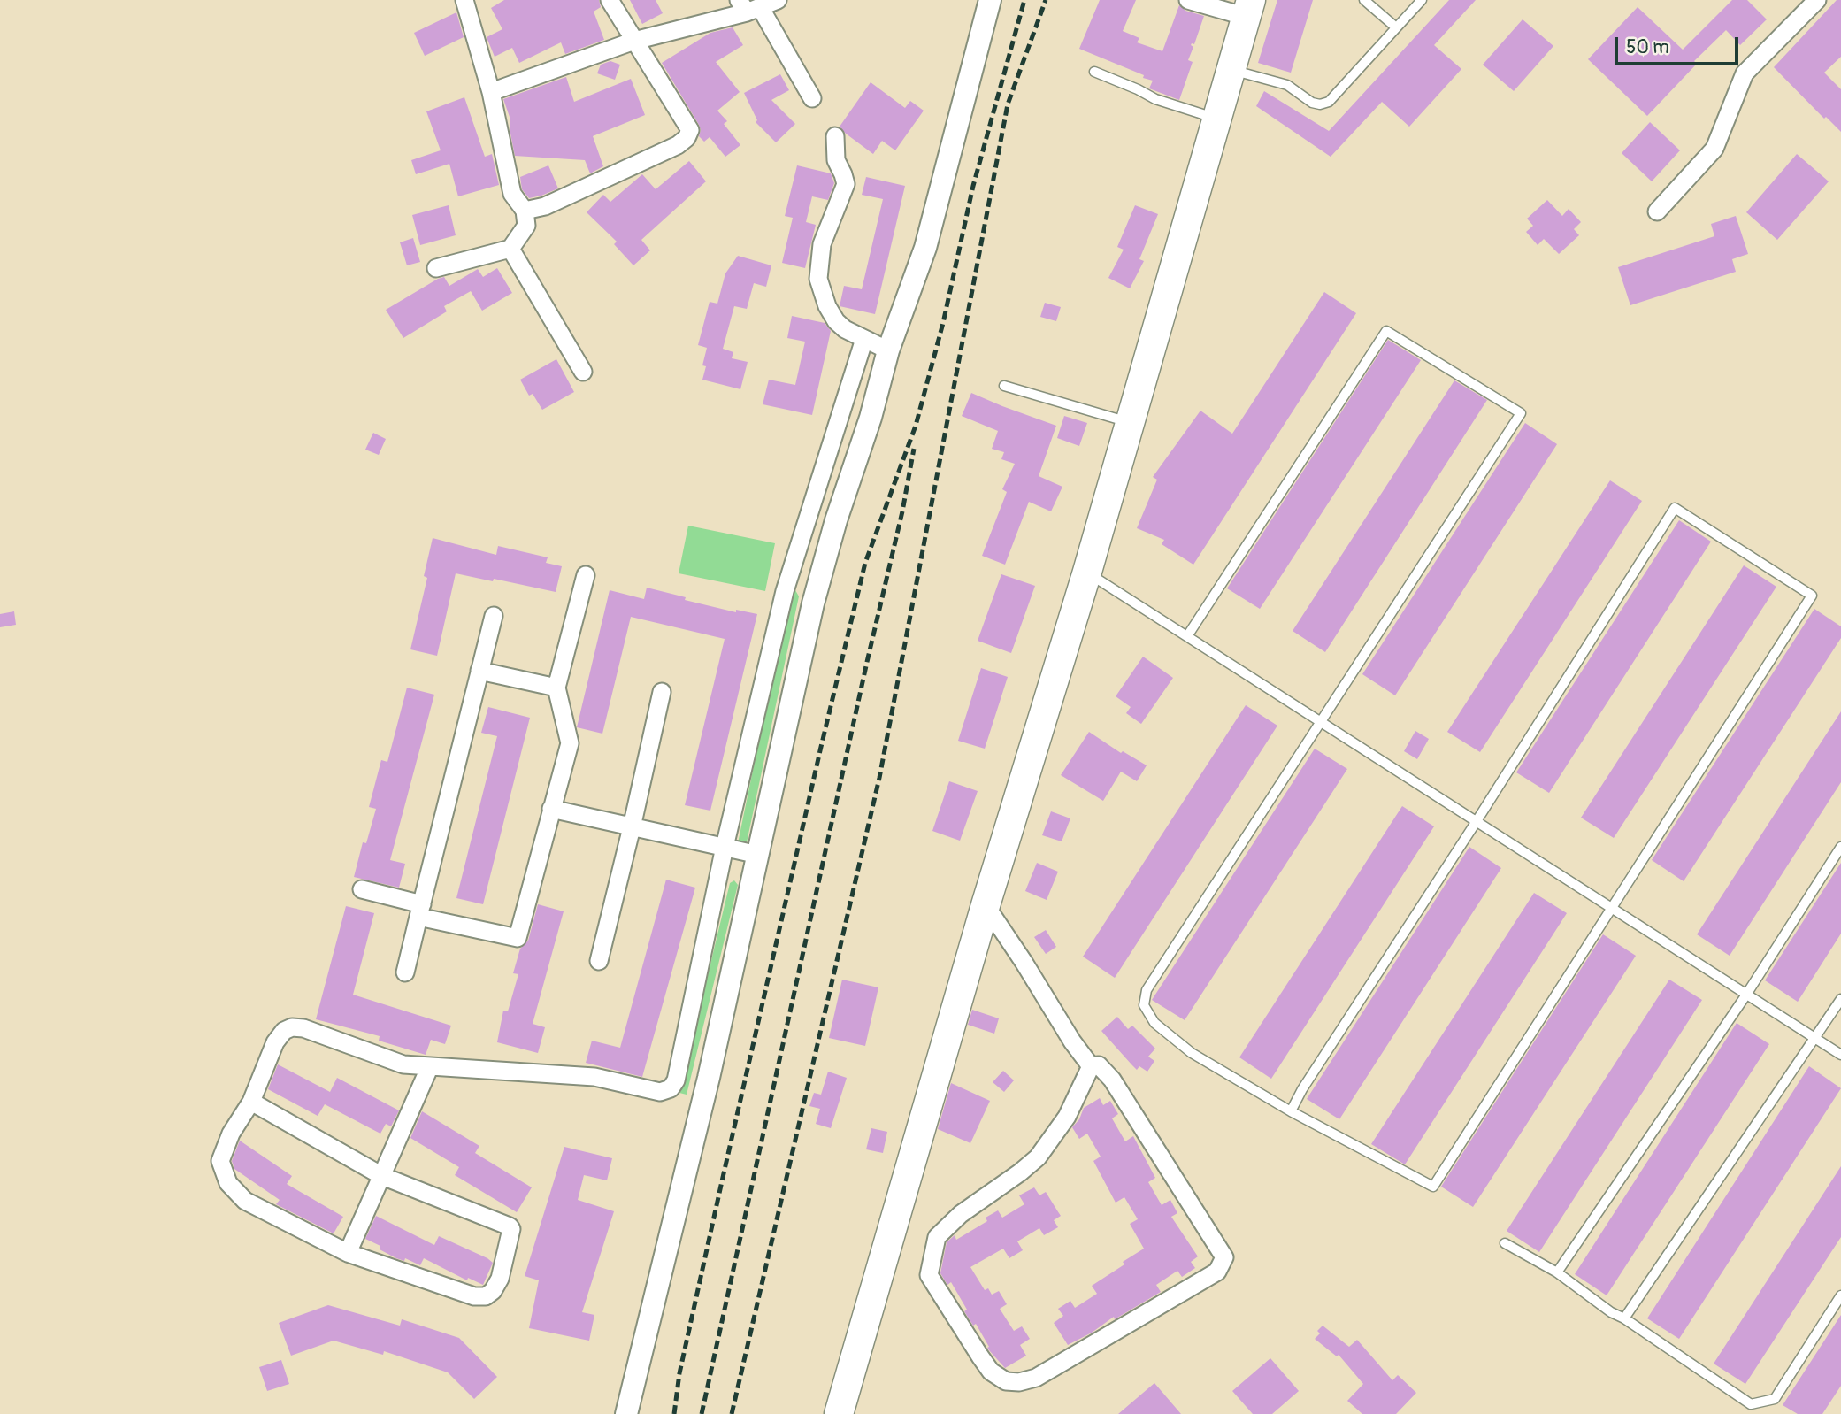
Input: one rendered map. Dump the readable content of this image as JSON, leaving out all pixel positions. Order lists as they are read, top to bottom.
{
  "scale_bar": "50 m"
}
